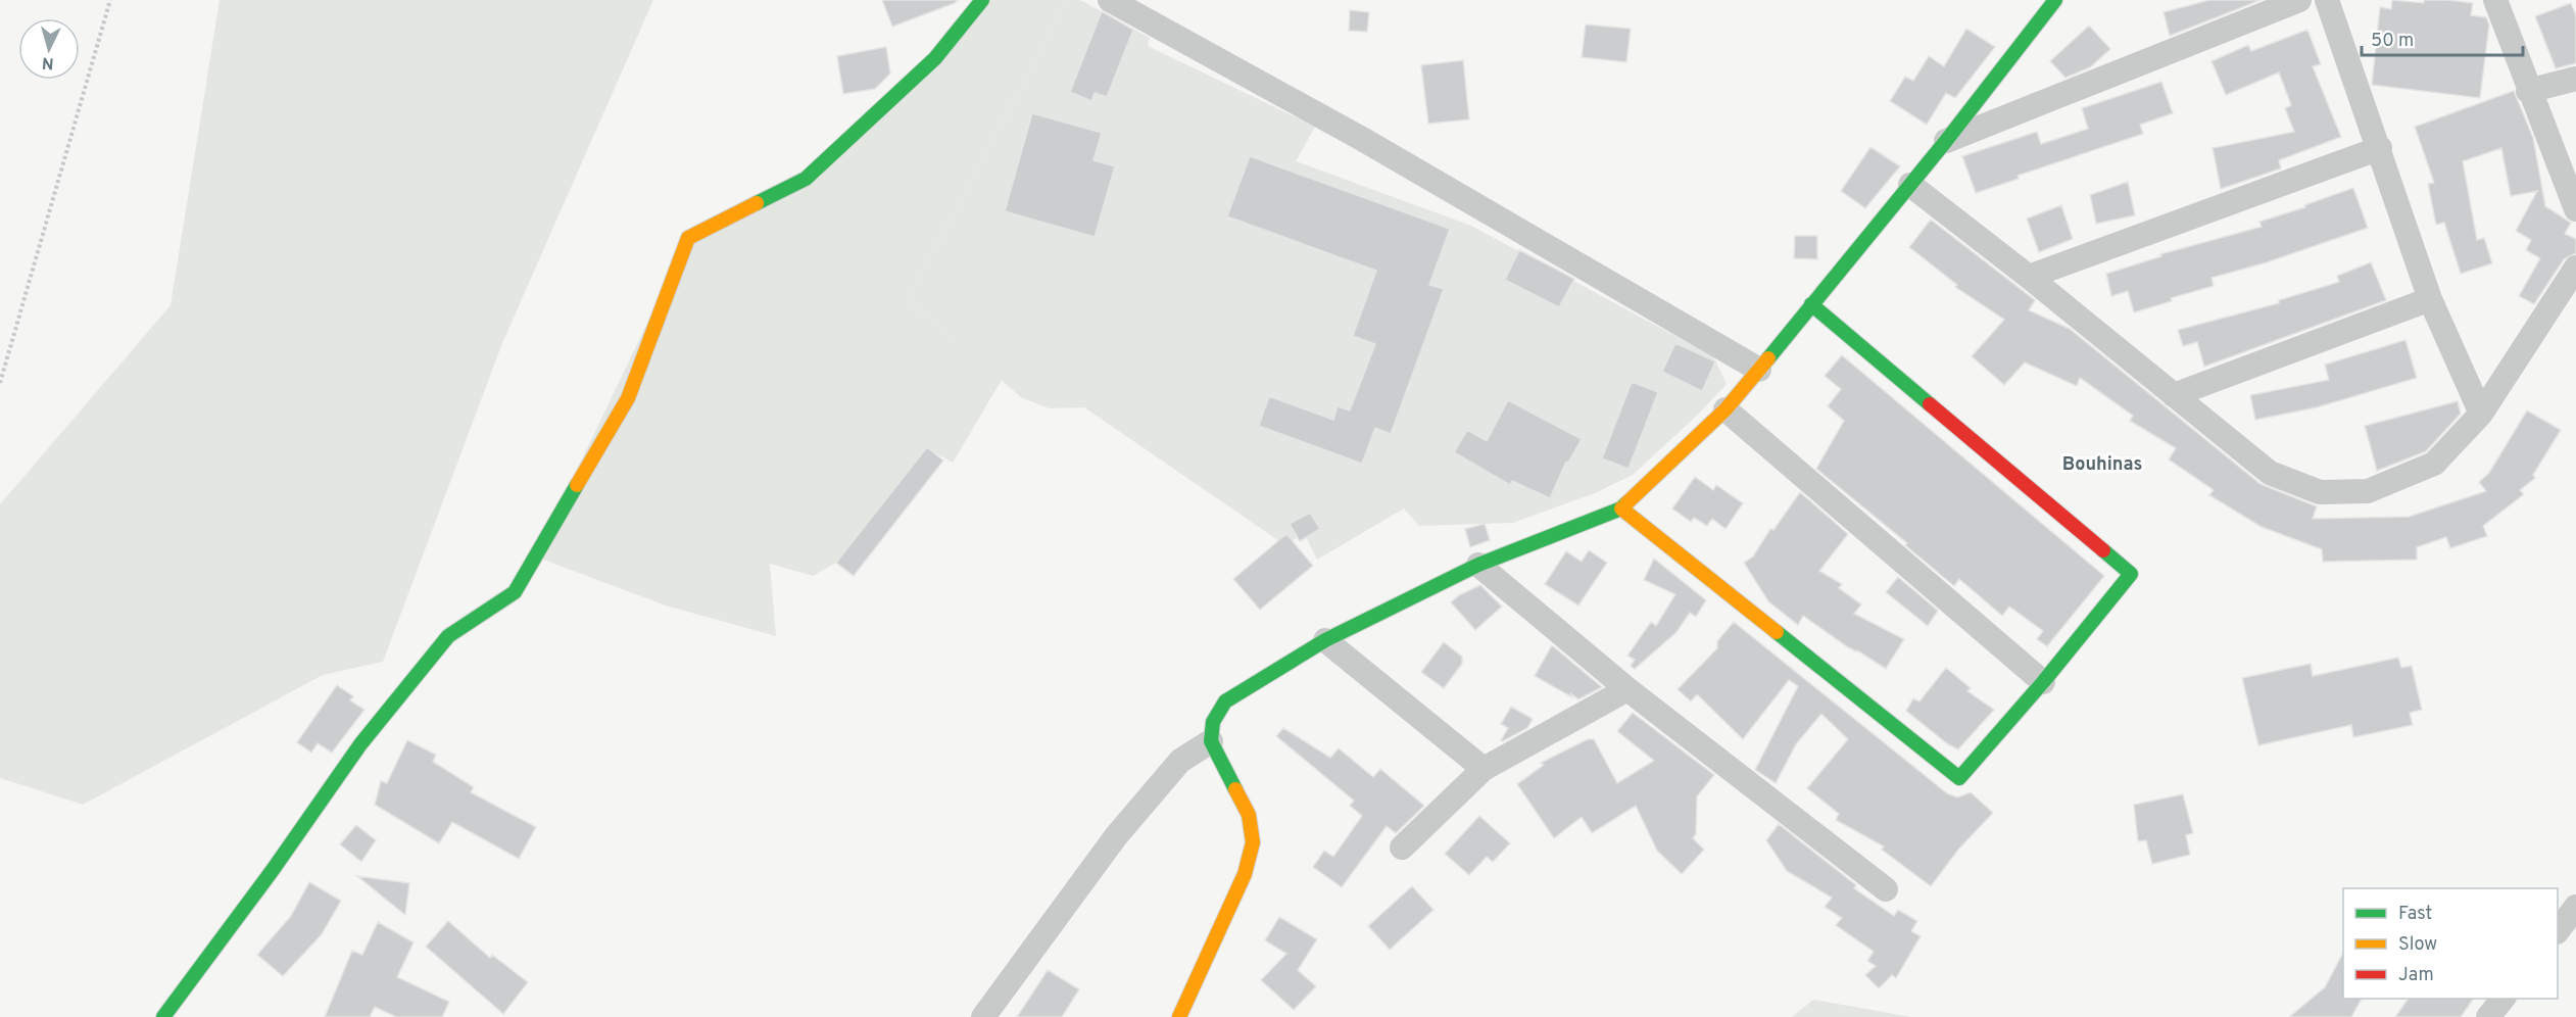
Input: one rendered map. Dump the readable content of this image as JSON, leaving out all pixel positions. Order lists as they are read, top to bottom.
{
  "districts": ["Bouhinas"],
  "legend": ["Fast", "Slow", "Jam"],
  "scale_bar": "50 m",
  "north": "bottom"
}
